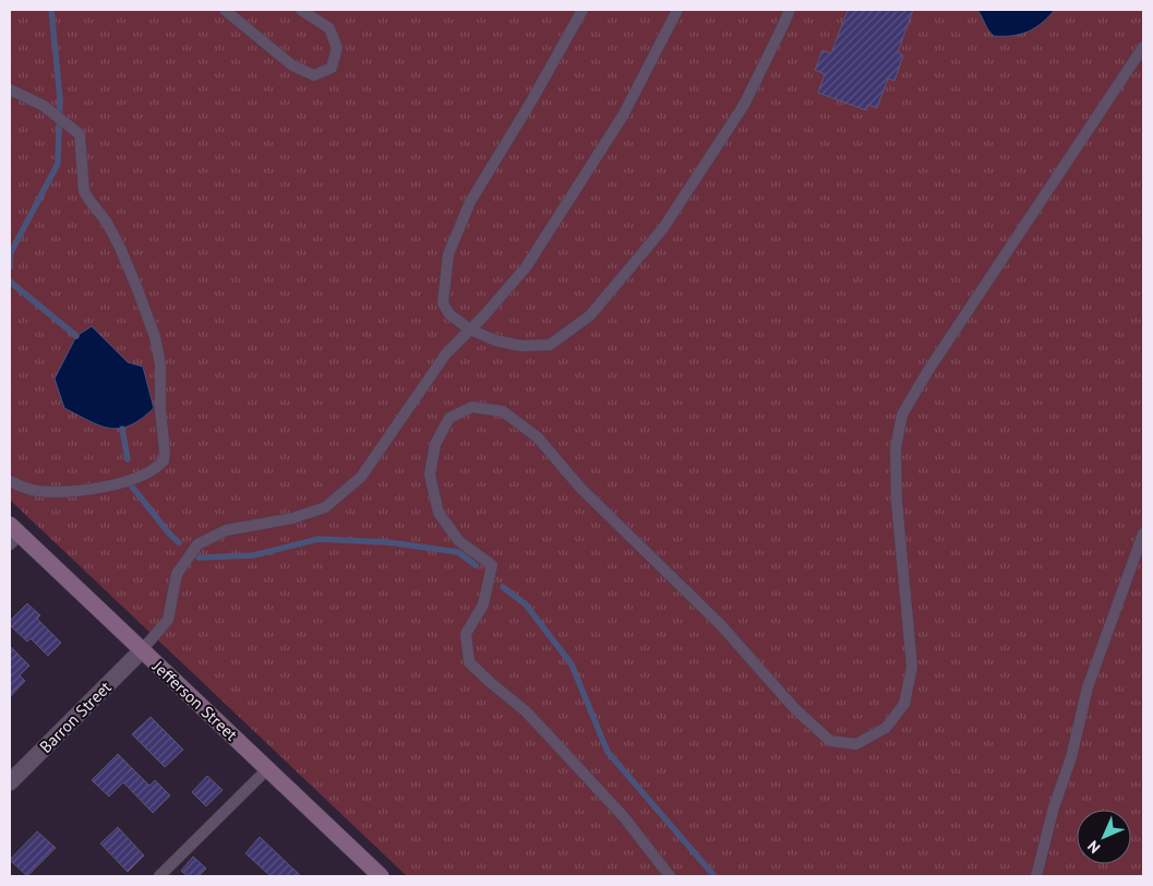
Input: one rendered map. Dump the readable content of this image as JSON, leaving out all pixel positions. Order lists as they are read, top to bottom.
{
  "streets": {
    "street": ["Jefferson Street", "Barron Street"]
  },
  "crossings": [
    ["Jefferson Street", "Barron Street"]
  ],
  "north": "bottom left"
}
